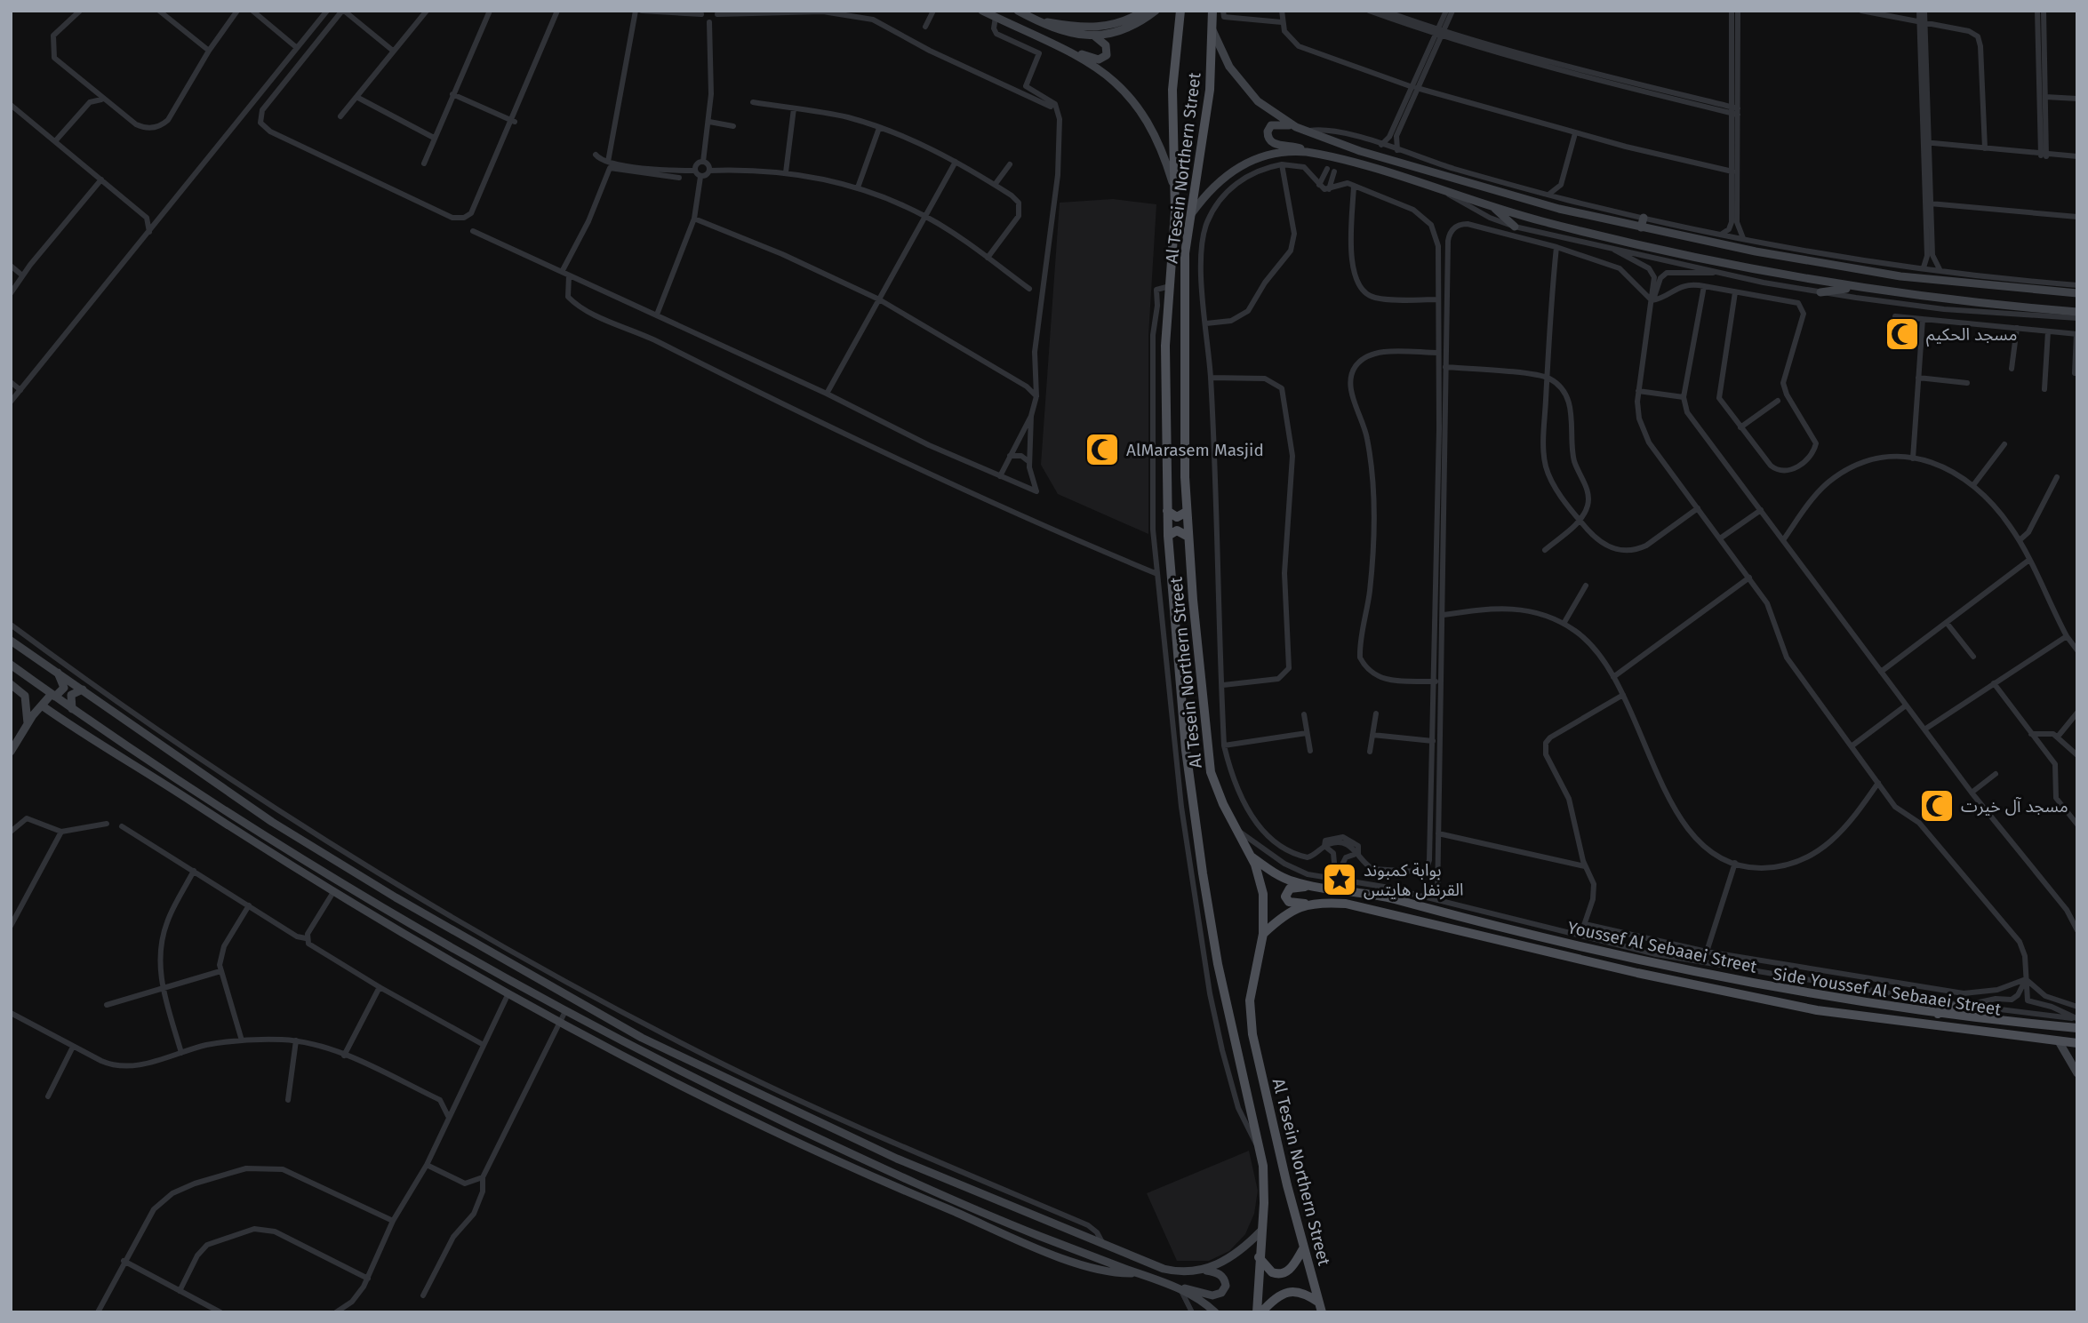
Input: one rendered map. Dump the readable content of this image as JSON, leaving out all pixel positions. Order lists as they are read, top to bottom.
{
  "streets": {
    "main road": ["Al Tesein Northern Street", "Youssef Al Sebaaei Street"],
    "street": ["Side Youssef Al Sebaaei Street"]
  },
  "crossings": [
    ["Al Tesein Northern Street", "Youssef Al Sebaaei Street"],
    ["Al Tesein Northern Street", "Side Youssef Al Sebaaei Street"],
    ["Youssef Al Sebaaei Street", "Side Youssef Al Sebaaei Street"]
  ],
  "places": {
    "mosque": ["مسجد الحكيم", "AlMarasem Masjid", "مسجد آل خيرت"],
    "place": ["بوابة كمبوند القرنفل هايتس"]
  }
}
